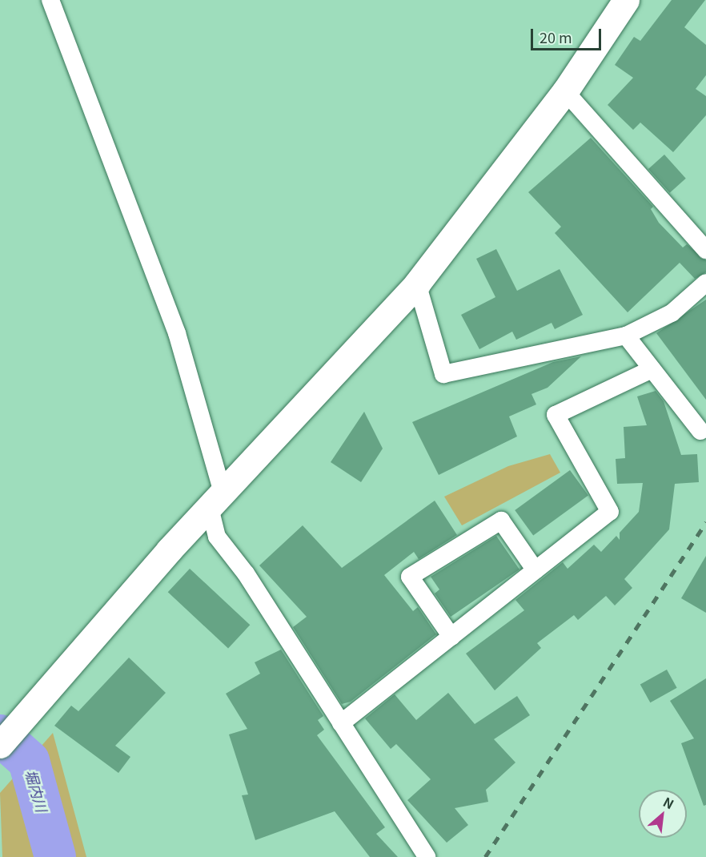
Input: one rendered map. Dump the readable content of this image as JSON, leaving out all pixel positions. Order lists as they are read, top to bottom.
{
  "water": ["堀内川"],
  "scale_bar": "20 m",
  "north": "top right"
}
